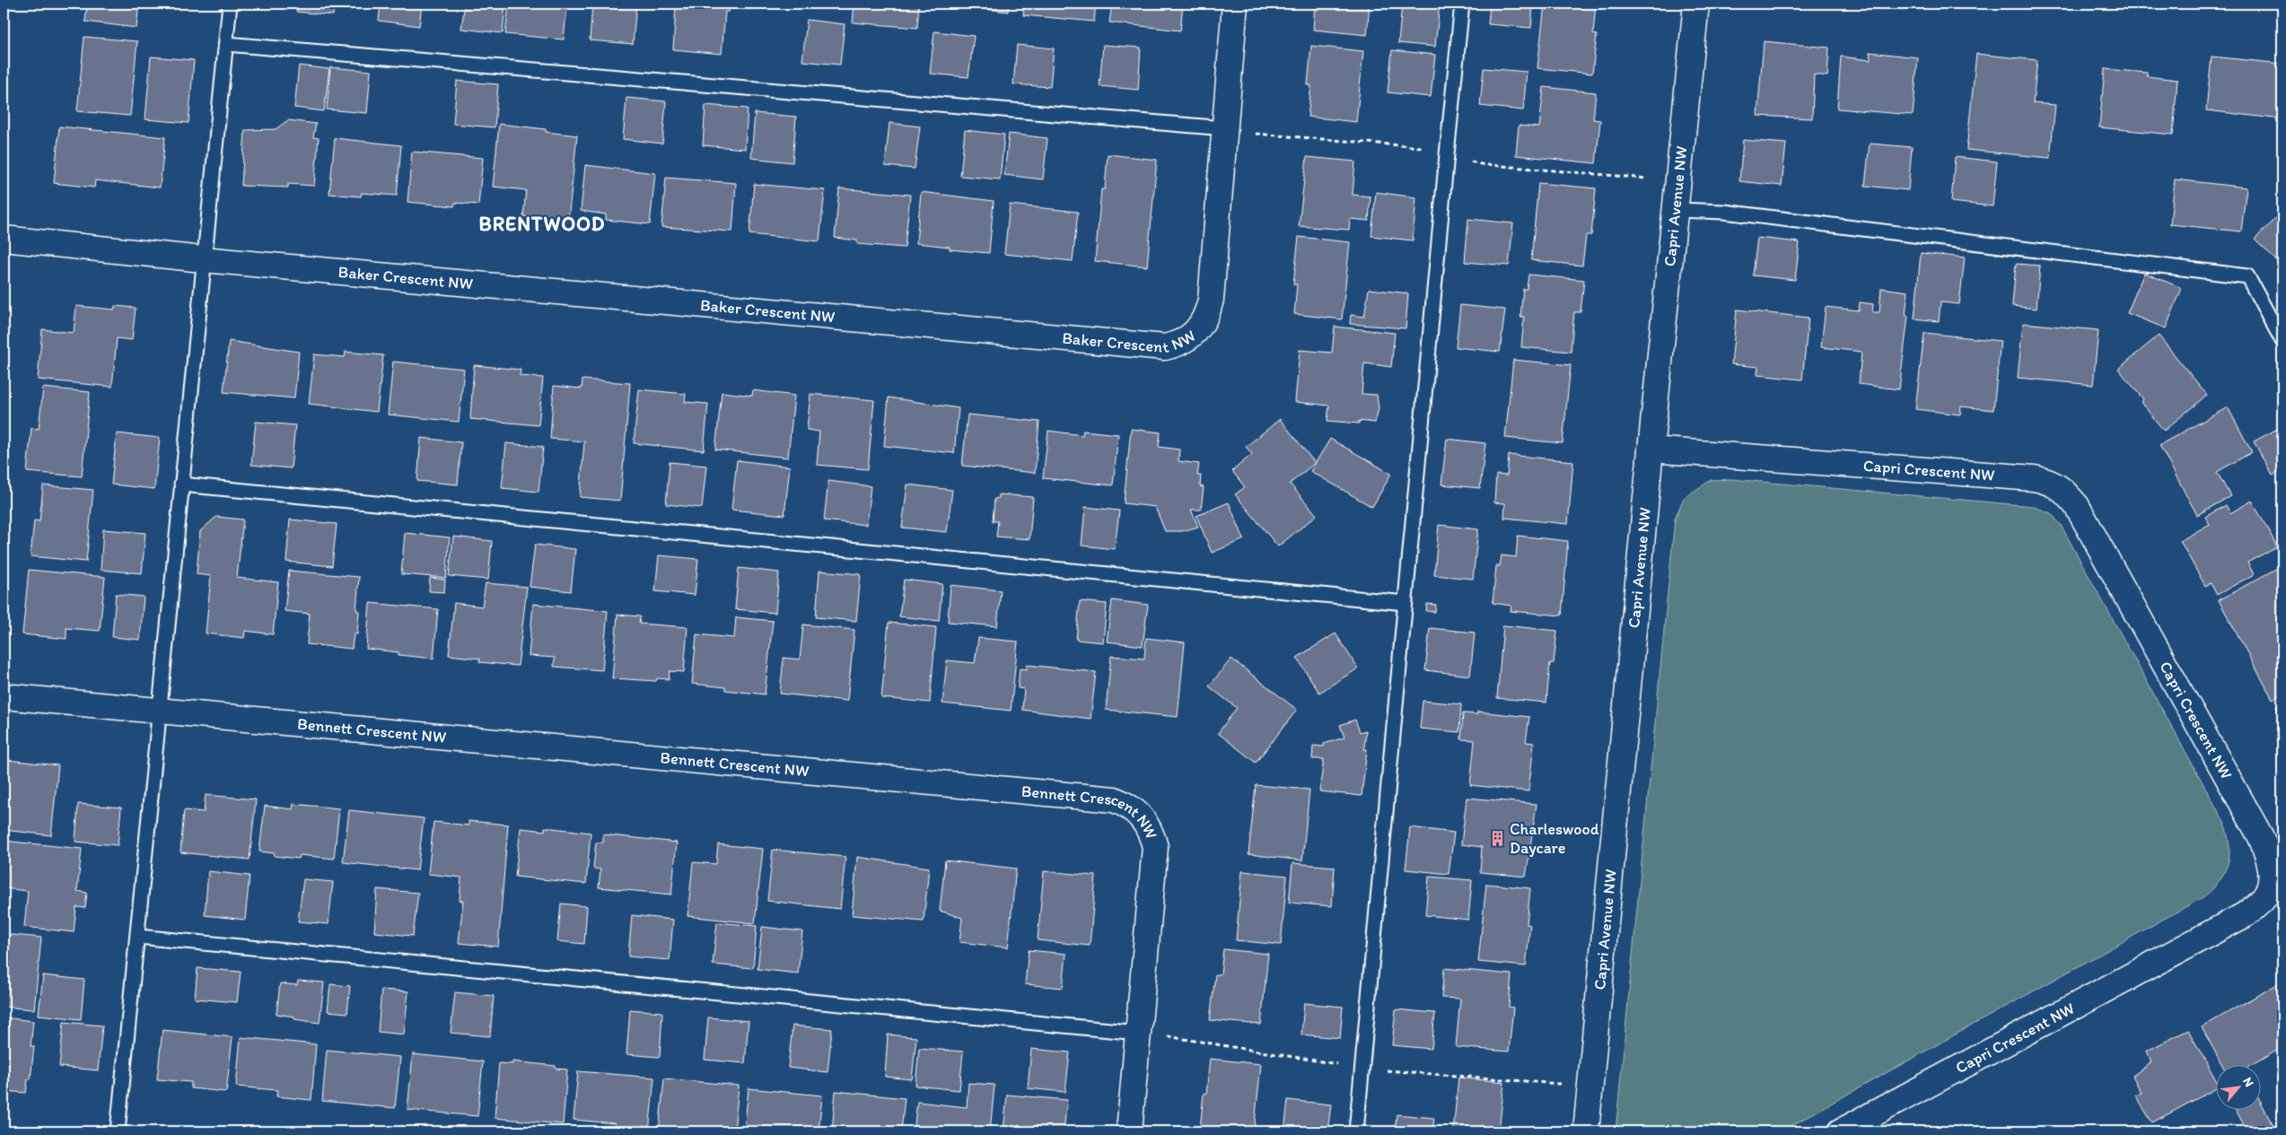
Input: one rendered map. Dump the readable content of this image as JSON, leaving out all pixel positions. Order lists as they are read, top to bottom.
{
  "streets": {
    "street": [
      "Capri Avenue NW",
      "Baker Crescent NW",
      "Capri Crescent NW",
      "Bennett Crescent NW"
    ]
  },
  "crossings": [
    ["Capri Avenue NW", "Capri Crescent NW"]
  ],
  "districts": ["BRENTWOOD"],
  "places": {
    "building": ["Charleswood Daycare"]
  },
  "north": "top right"
}
